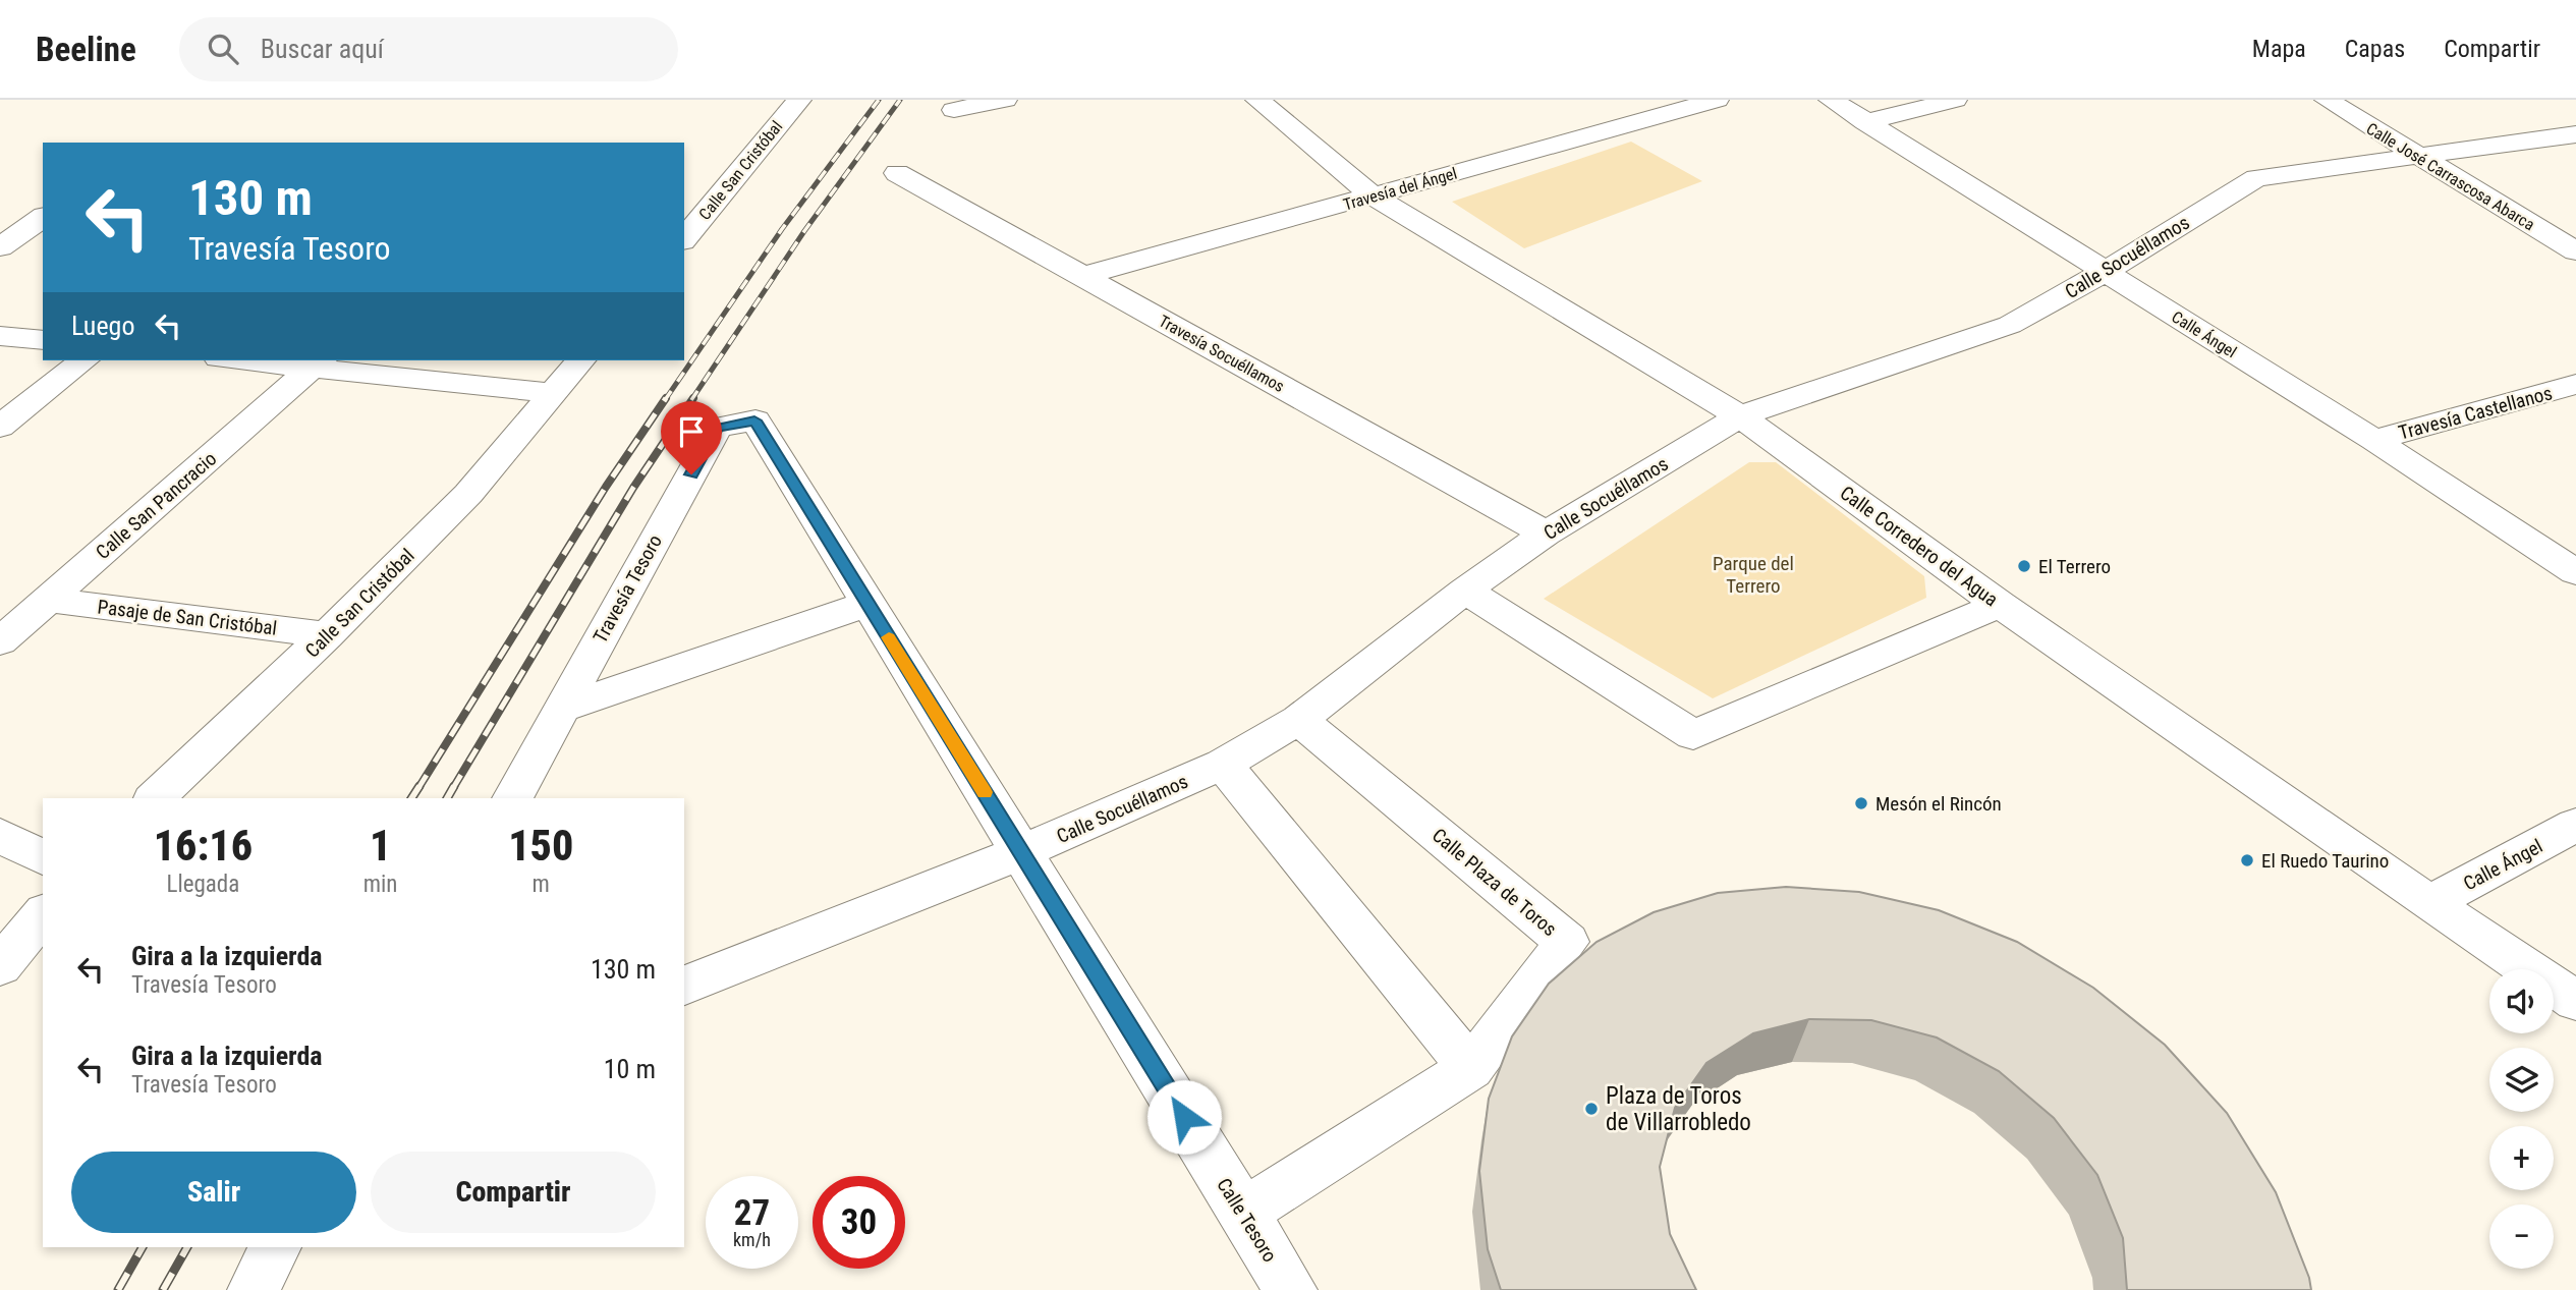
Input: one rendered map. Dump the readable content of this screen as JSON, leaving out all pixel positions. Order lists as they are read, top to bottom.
{
  "streets": {
    "street": [
      "Calle San Cristóbal",
      "Calle José Carrascosa Abarca",
      "Travesía del Ángel",
      "Calle Socuéllamos",
      "Calle Ángel",
      "Travesía Socuéllamos",
      "Travesía Castellanos",
      "Calle San Pancracio",
      "Calle Corredero del Agua",
      "Travesía Tesoro",
      "Pasaje de San Cristóbal",
      "Calle Plaza de Toros",
      "Calle Tesoro"
    ]
  },
  "crossings": [
    ["Calle San Cristóbal", "Pasaje de San Cristóbal"],
    ["Calle José Carrascosa Abarca", "Calle Socuéllamos"],
    ["Travesía del Ángel", "Travesía Socuéllamos"],
    ["Travesía del Ángel", "Calle Corredero del Agua"],
    ["Calle Socuéllamos", "Calle Ángel"],
    ["Calle Socuéllamos", "Travesía Socuéllamos"],
    ["Calle Socuéllamos", "Calle Corredero del Agua"],
    ["Calle Socuéllamos", "Calle Plaza de Toros"],
    ["Calle Socuéllamos", "Calle Tesoro"],
    ["Calle Ángel", "Travesía Castellanos"],
    ["Calle Ángel", "Calle Corredero del Agua"],
    ["Calle San Pancracio", "Pasaje de San Cristóbal"],
    ["Travesía Tesoro", "Calle Tesoro"],
    ["Calle Plaza de Toros", "Calle Tesoro"]
  ],
  "parks": ["Parque del Terrero"],
  "places": [
    "El Terrero",
    "Mesón el Rincón",
    "El Ruedo Taurino",
    "Plaza de Toros de Villarrobledo"
  ],
  "page": {
    "header": "Beeline",
    "search": "Buscar aquí",
    "nav": ["Mapa", "Capas", "Compartir"],
    "turn": ["130 m", "Travesía Tesoro"],
    "then": "Luego",
    "eta": [
      "16:16",
      "Llegada",
      "1",
      "min",
      "150",
      "m"
    ],
    "list": [
      {
        "name": "Gira a la izquierda",
        "note": "Travesía Tesoro",
        "value": "130 m"
      },
      {
        "name": "Gira a la izquierda",
        "note": "Travesía Tesoro",
        "value": "10 m"
      }
    ],
    "map_buttons": ["+", "−"],
    "buttons": ["Salir", "Compartir"],
    "speed": "27 km/h",
    "limit": "30"
  }
}
